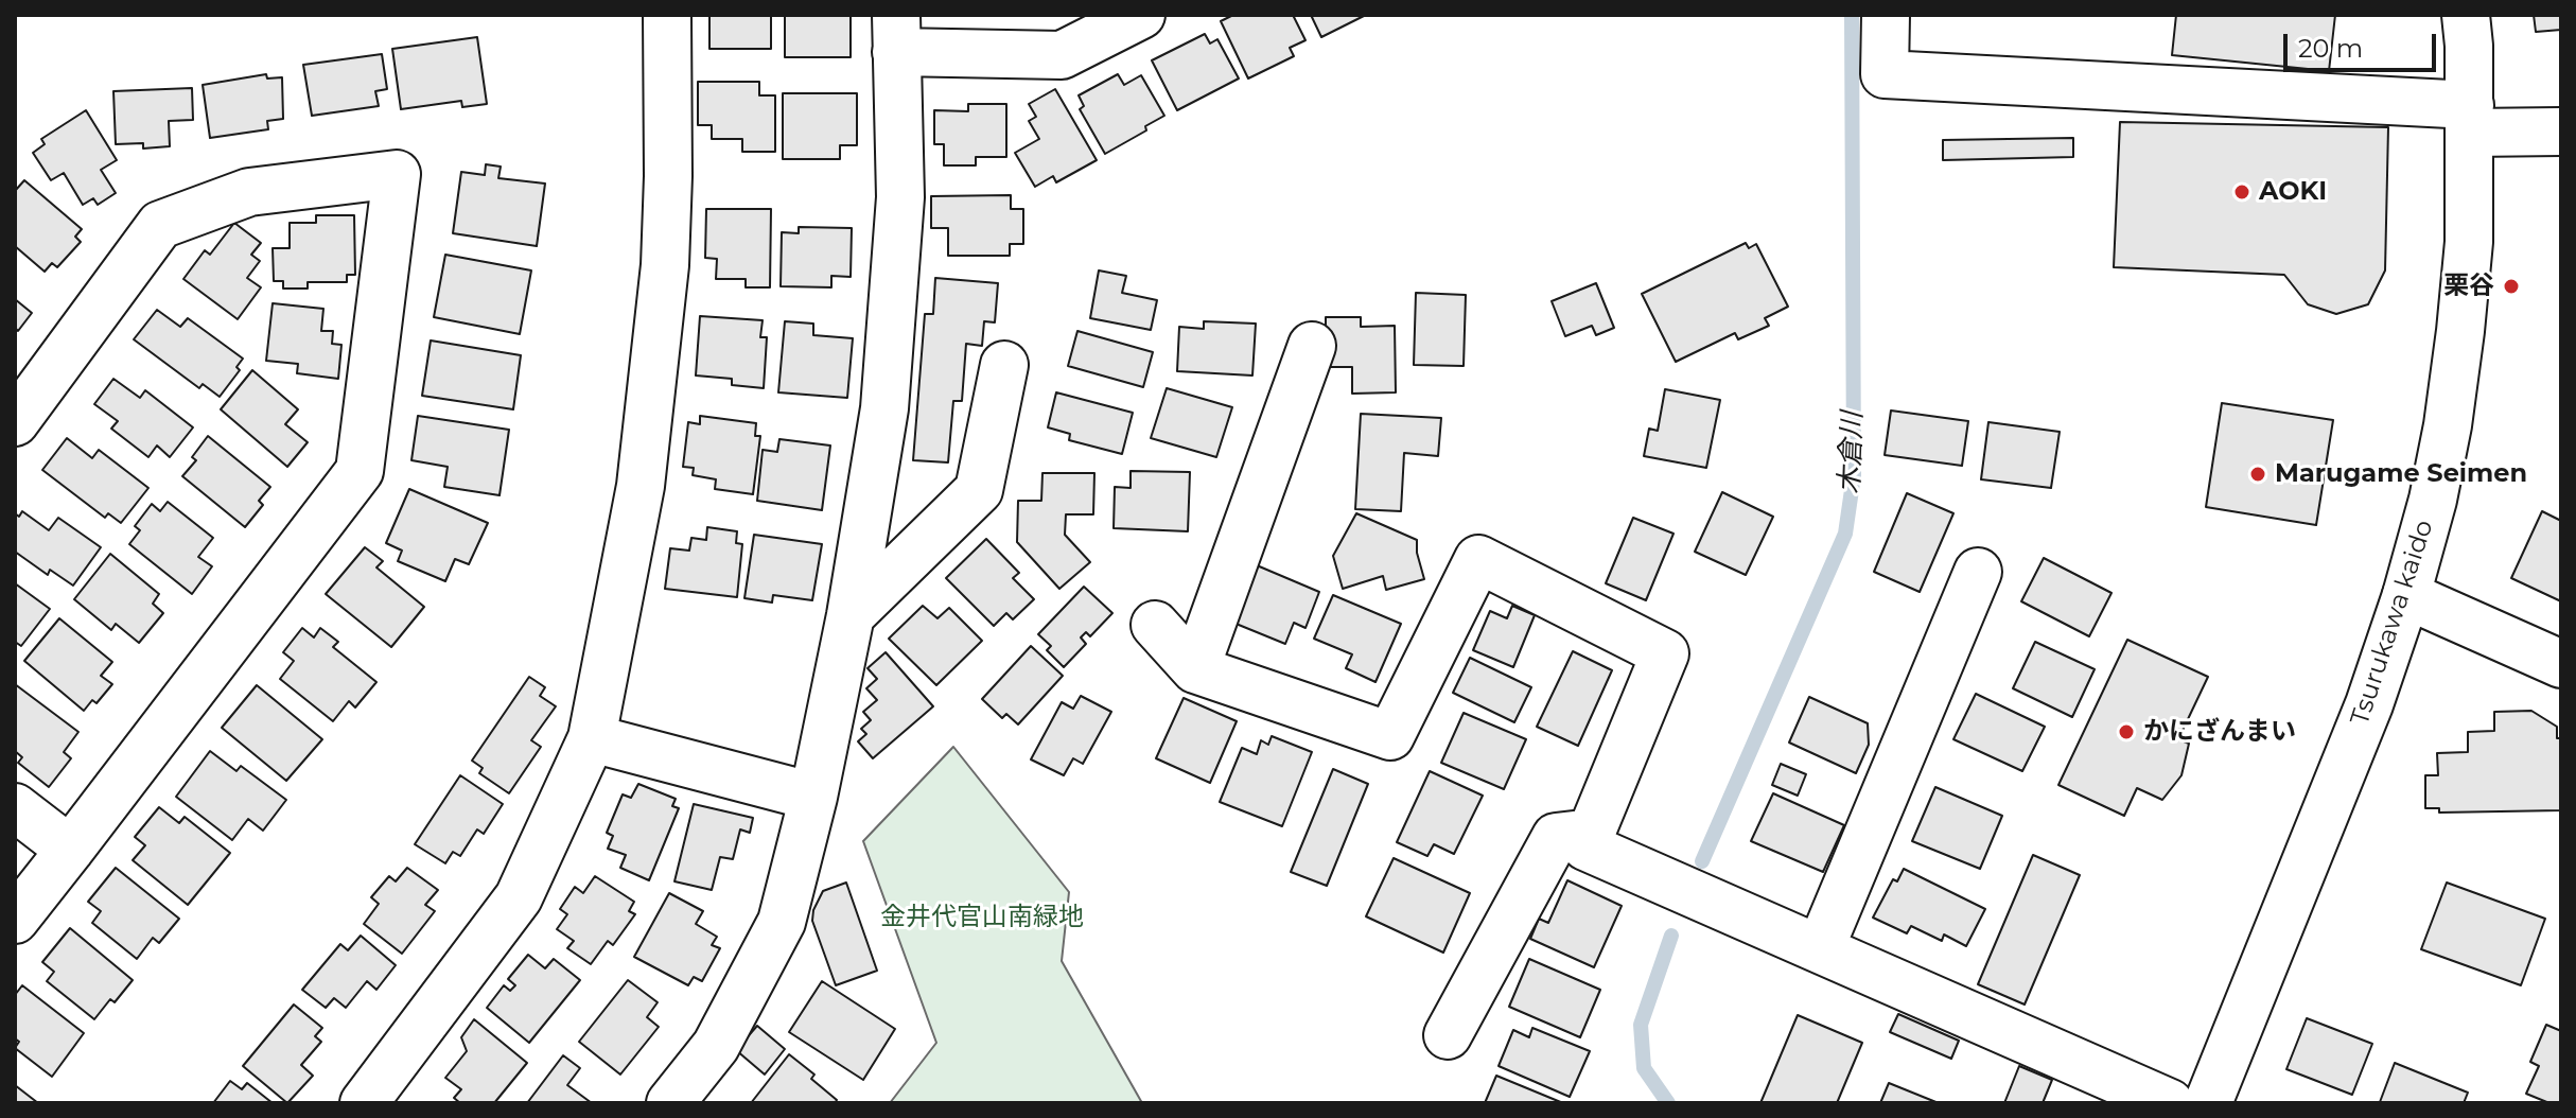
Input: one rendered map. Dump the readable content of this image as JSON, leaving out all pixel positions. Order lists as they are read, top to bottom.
{
  "streets": {
    "street": ["Tsurukawa kaido"]
  },
  "water": ["木倉川"],
  "parks": ["金井代官山南緑地"],
  "places": [
    "AOKI",
    "栗谷",
    "Marugame Seimen",
    "かにざんまい"
  ],
  "scale_bar": "20 m"
}
